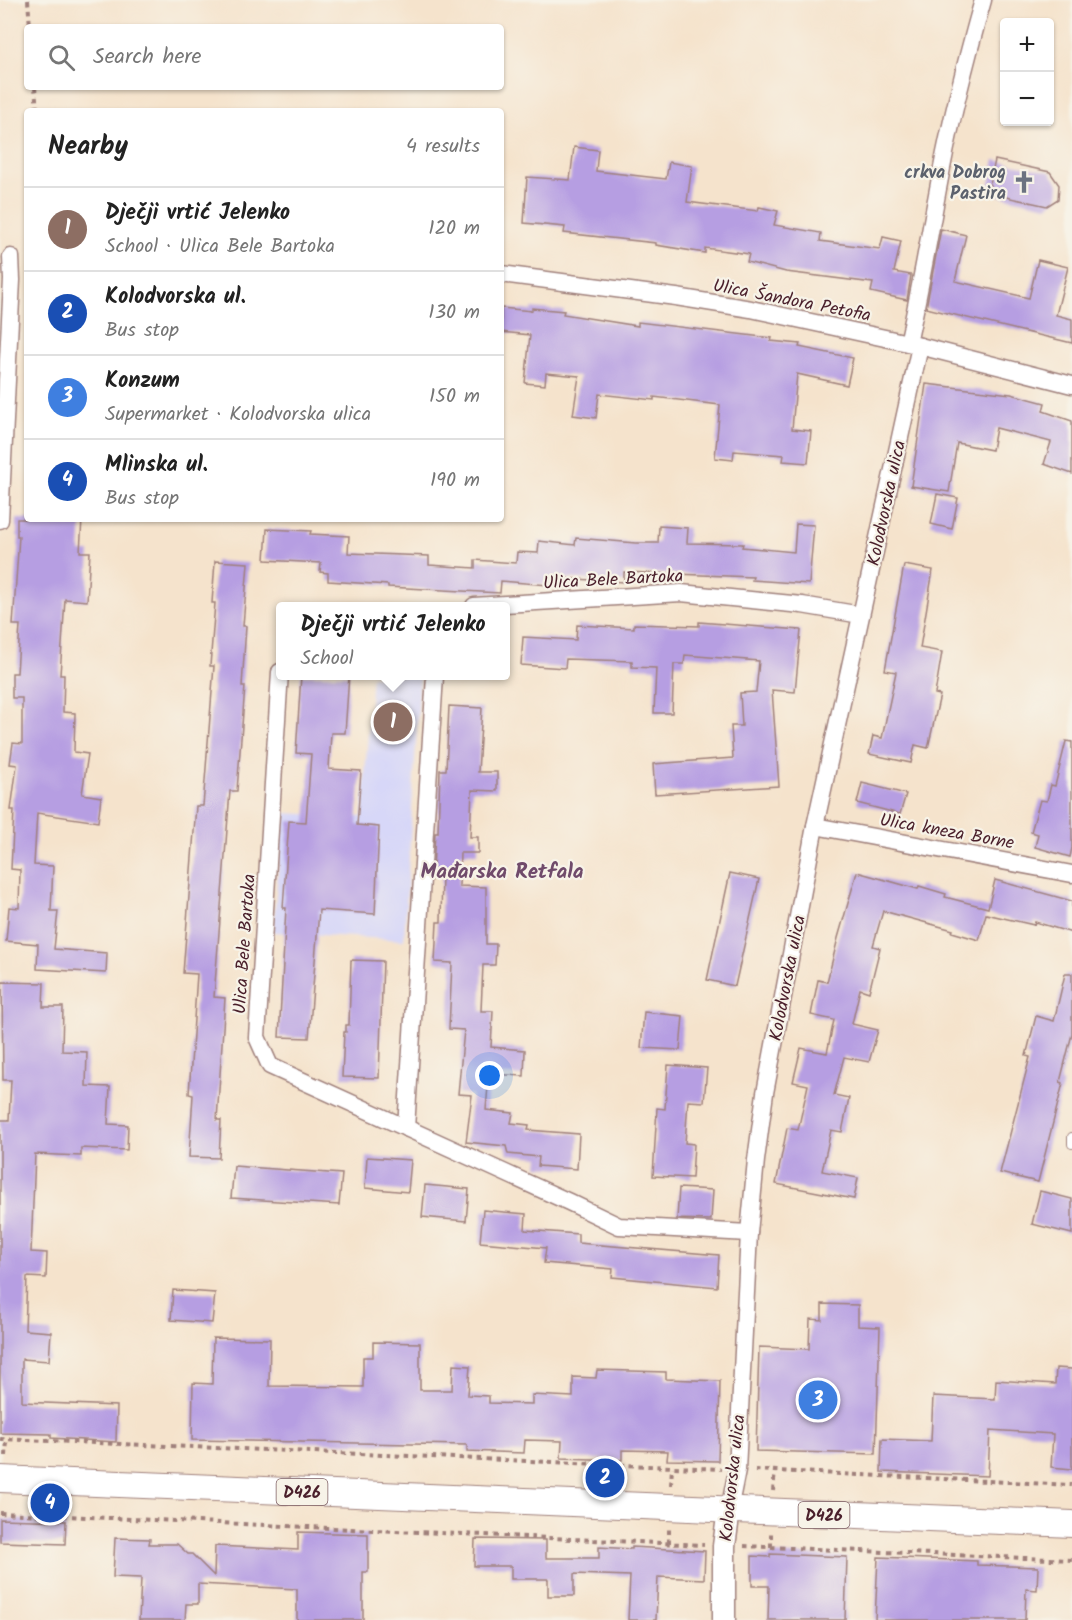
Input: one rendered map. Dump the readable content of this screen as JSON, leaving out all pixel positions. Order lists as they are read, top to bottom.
{
  "streets": {
    "main road": ["D426"],
    "street": [
      "Ulica Šandora Petofia",
      "Kolodvorska ulica",
      "Ulica Bele Bartoka",
      "Ulica kneza Borne"
    ]
  },
  "crossings": [
    ["Ulica Šandora Petofia", "Kolodvorska ulica"],
    ["Kolodvorska ulica", "Ulica Bele Bartoka"],
    ["Kolodvorska ulica", "Ulica kneza Borne"],
    ["Kolodvorska ulica", "D426"]
  ],
  "districts": ["Mađarska Retfala"],
  "places": {
    "church": ["crkva Dobrog Pastira"]
  },
  "page": {
    "map_buttons": ["+", "−"],
    "search": "Search here",
    "heading": ["Nearby", "4 results"],
    "list": [
      {
        "mark": "1",
        "name": "Dječji vrtić Jelenko",
        "note": "School · Ulica Bele Bartoka",
        "value": "120 m"
      },
      {
        "mark": "2",
        "name": "Kolodvorska ul.",
        "note": "Bus stop",
        "value": "130 m"
      },
      {
        "mark": "3",
        "name": "Konzum",
        "note": "Supermarket · Kolodvorska ulica",
        "value": "150 m"
      },
      {
        "mark": "4",
        "name": "Mlinska ul.",
        "note": "Bus stop",
        "value": "190 m"
      }
    ],
    "popup": ["Dječji vrtić Jelenko", "School"],
    "pins": [
      "1",
      "3",
      "2",
      "4"
    ]
  }
}
